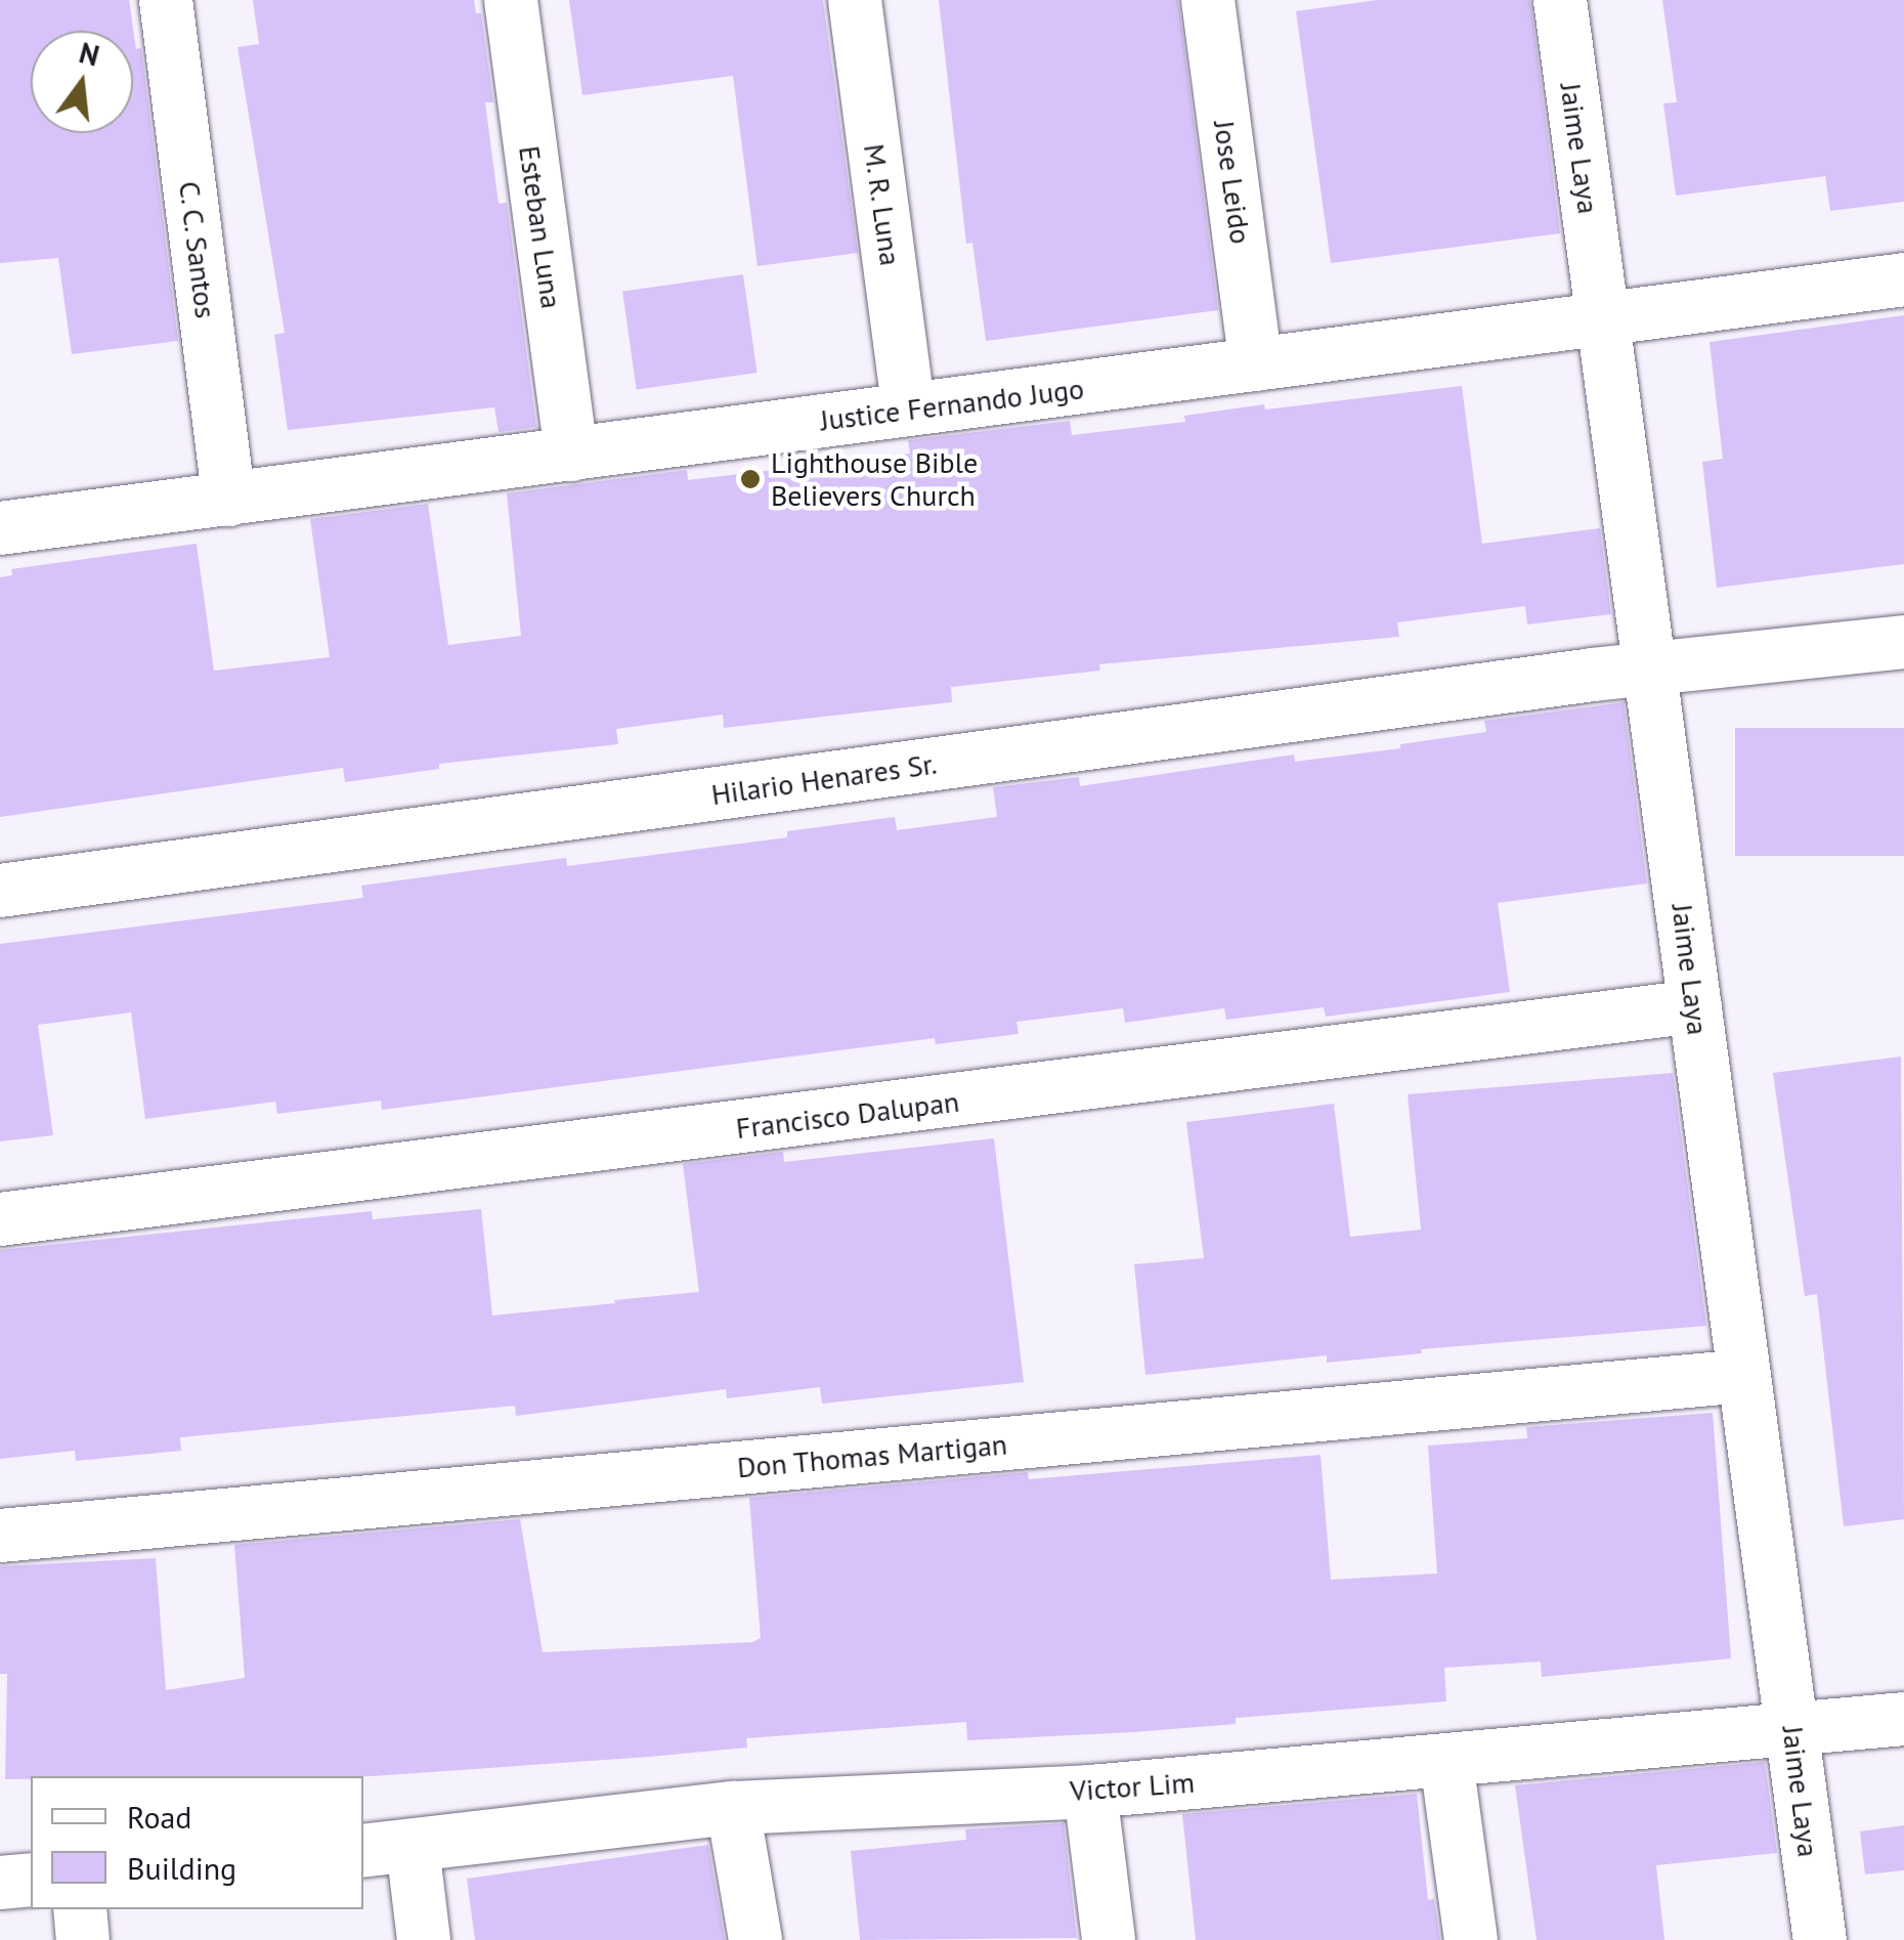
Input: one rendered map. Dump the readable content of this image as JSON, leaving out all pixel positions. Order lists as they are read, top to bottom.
{
  "streets": {
    "street": [
      "Jaime Laya",
      "Jose Leido",
      "M. R. Luna",
      "Esteban Luna",
      "C. C. Santos",
      "Justice Fernando Jugo",
      "Hilario Henares Sr.",
      "Francisco Dalupan",
      "Don Thomas Martigan",
      "Victor Lim"
    ]
  },
  "crossings": [
    ["Jaime Laya", "Justice Fernando Jugo"],
    ["Jaime Laya", "Hilario Henares Sr."],
    ["Jaime Laya", "Francisco Dalupan"],
    ["Jaime Laya", "Don Thomas Martigan"],
    ["Jaime Laya", "Victor Lim"],
    ["Jose Leido", "Justice Fernando Jugo"],
    ["M. R. Luna", "Justice Fernando Jugo"],
    ["Esteban Luna", "Justice Fernando Jugo"],
    ["C. C. Santos", "Justice Fernando Jugo"]
  ],
  "places": ["Lighthouse Bible Believers Church"],
  "legend": ["Road", "Building"],
  "north": "top"
}
